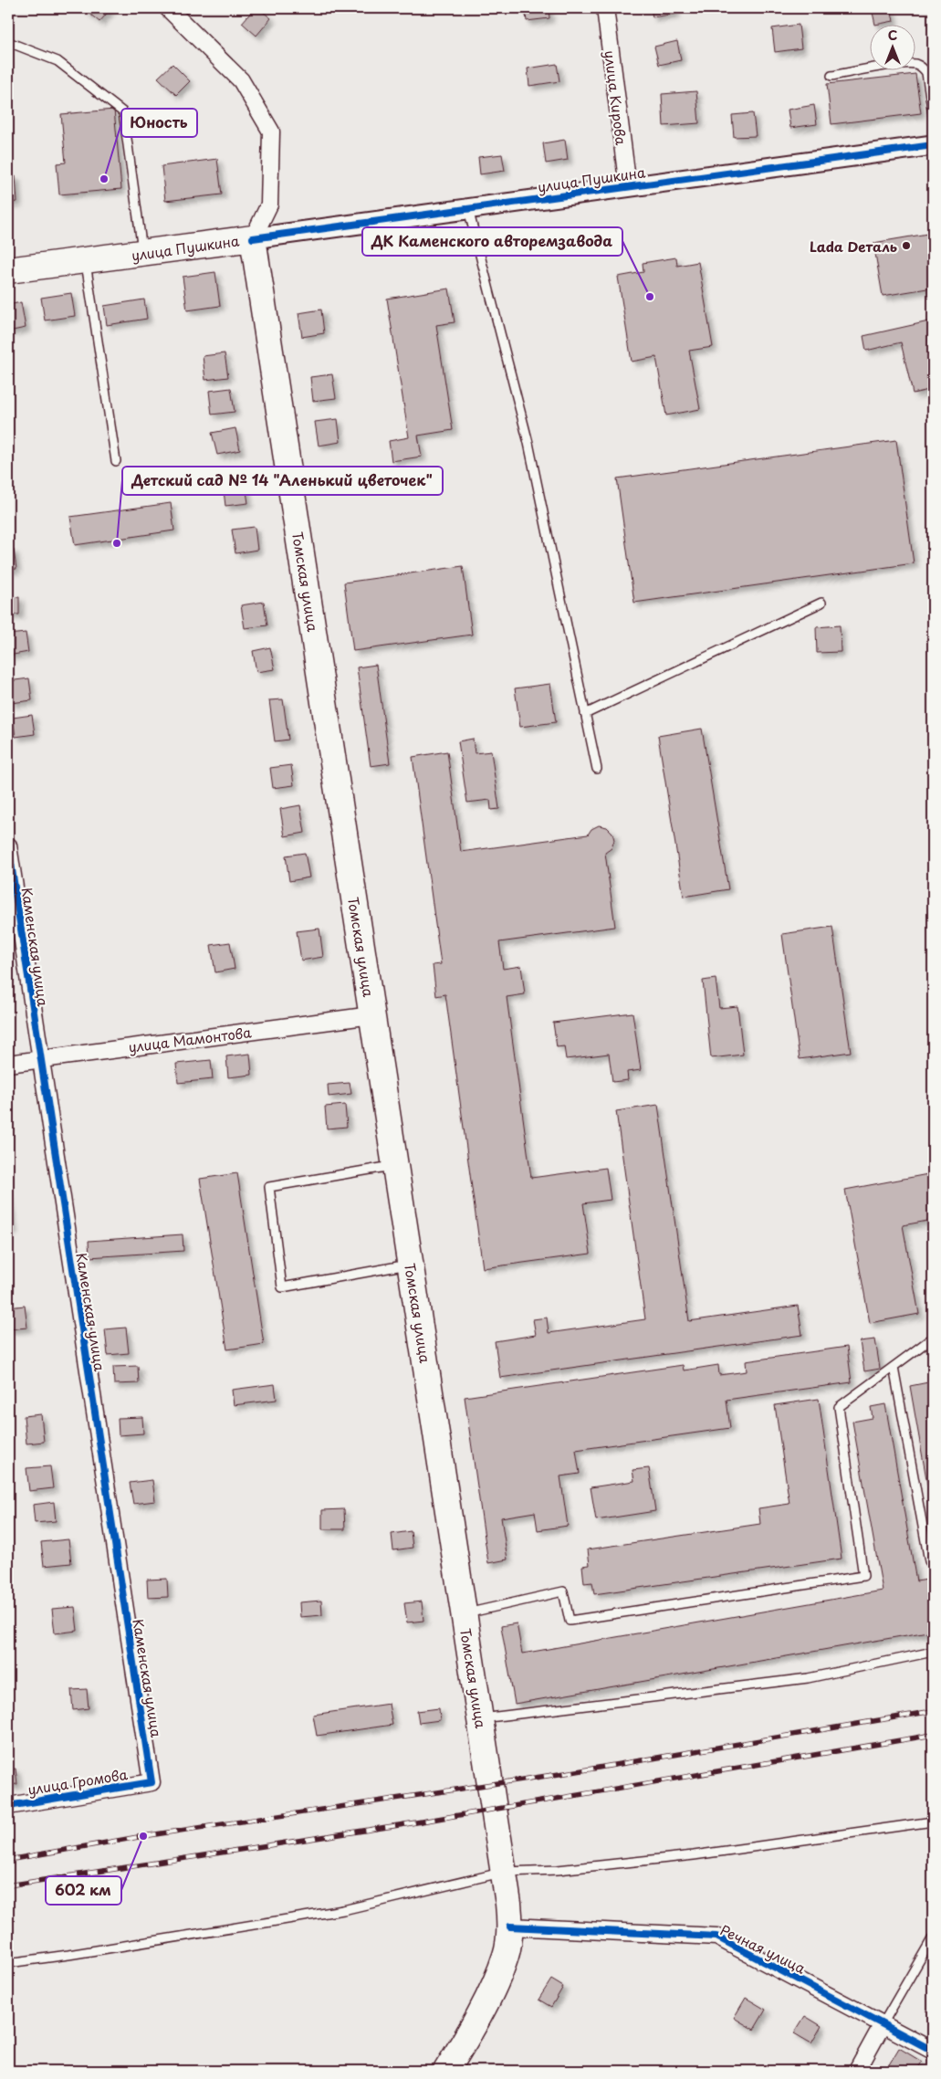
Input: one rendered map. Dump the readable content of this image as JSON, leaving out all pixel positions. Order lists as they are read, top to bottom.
{
  "streets": {
    "main road": ["улица Пушкина", "Томская улица"],
    "street": [
      "улица Кирова",
      "Каменская улица",
      "улица Мамонтова",
      "улица Громова",
      "Речная улица"
    ]
  },
  "crossings": [
    ["улица Кирова", "улица Пушкина"],
    ["улица Пушкина", "Томская улица"],
    ["Томская улица", "улица Мамонтова"],
    ["Томская улица", "Речная улица"],
    ["Каменская улица", "улица Мамонтова"],
    ["Каменская улица", "улица Громова"]
  ],
  "places": [
    "Юность",
    "Lada Dеталь",
    "ДК Каменского авторемзавода",
    "Детский сад № 14 \"Аленький цветочек\"",
    "602 км"
  ],
  "north": "top"
}
